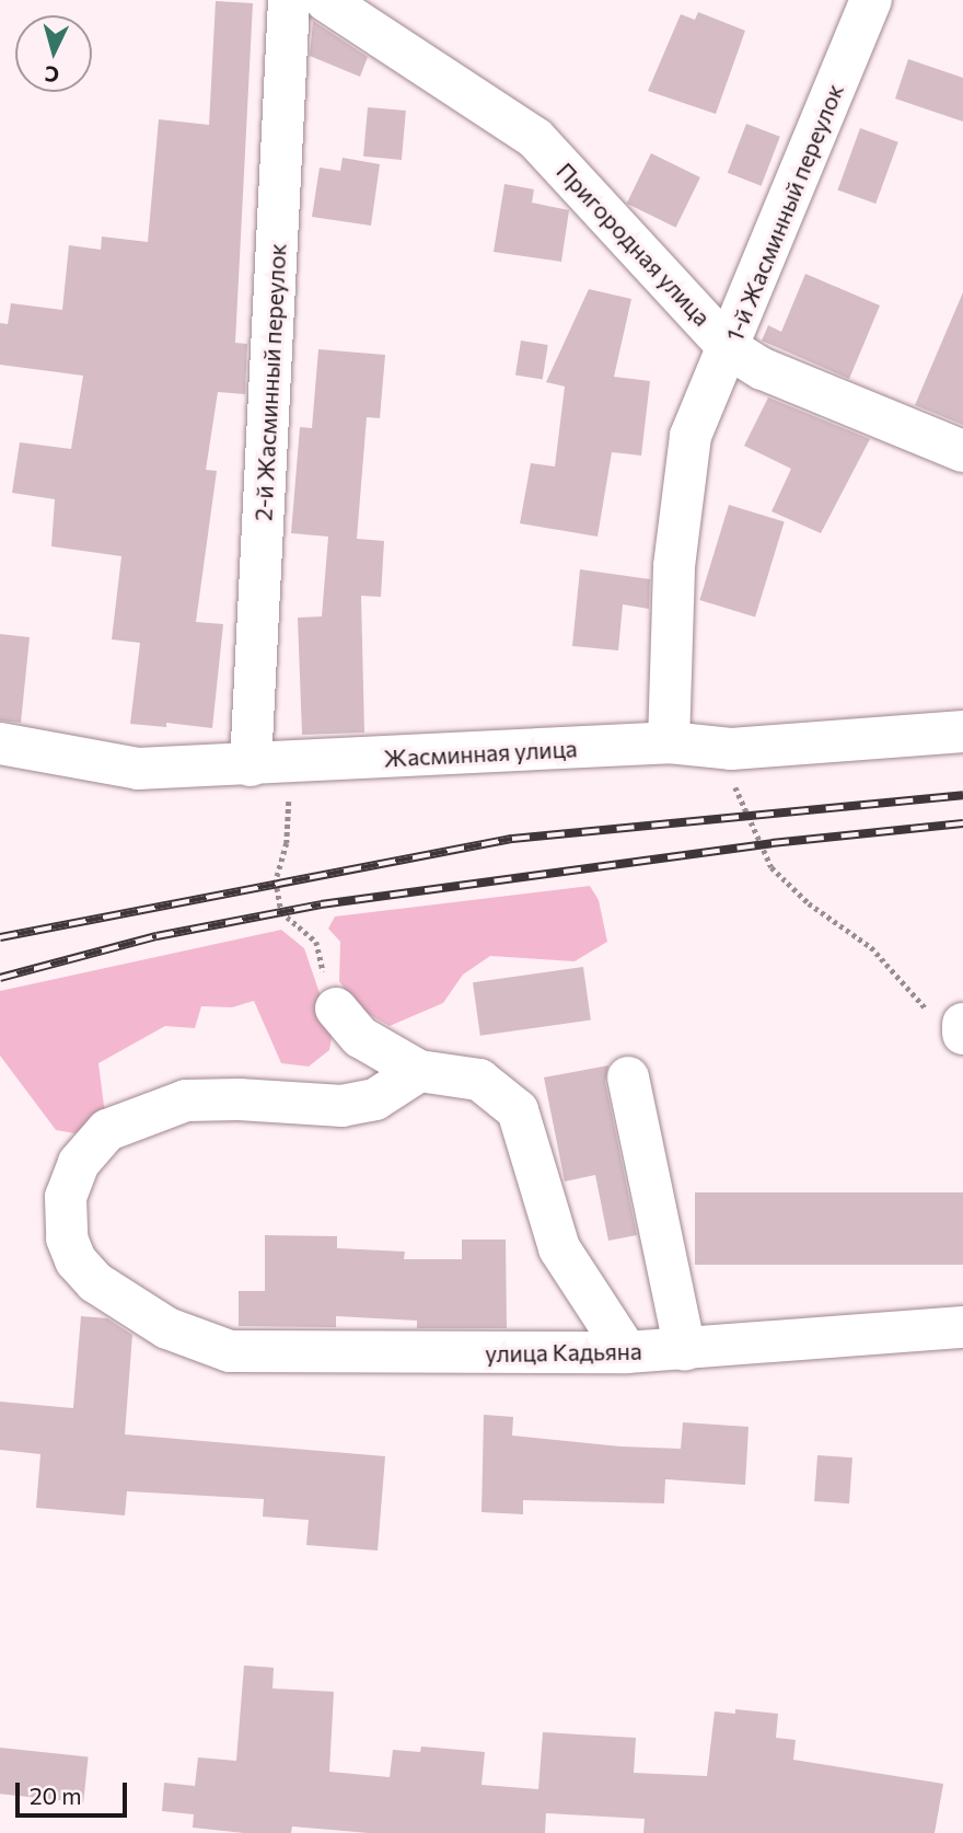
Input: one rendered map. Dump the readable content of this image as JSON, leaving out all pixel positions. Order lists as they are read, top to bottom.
{
  "streets": {
    "street": [
      "1-й Жасминный переулок",
      "Пригородная улица",
      "2-й Жасминный переулок",
      "Жасминная улица",
      "улица Кадьяна"
    ]
  },
  "crossings": [
    ["1-й Жасминный переулок", "Пригородная улица"],
    ["1-й Жасминный переулок", "Жасминная улица"],
    ["2-й Жасминный переулок", "Жасминная улица"]
  ],
  "scale_bar": "20 m",
  "north": "bottom"
}
